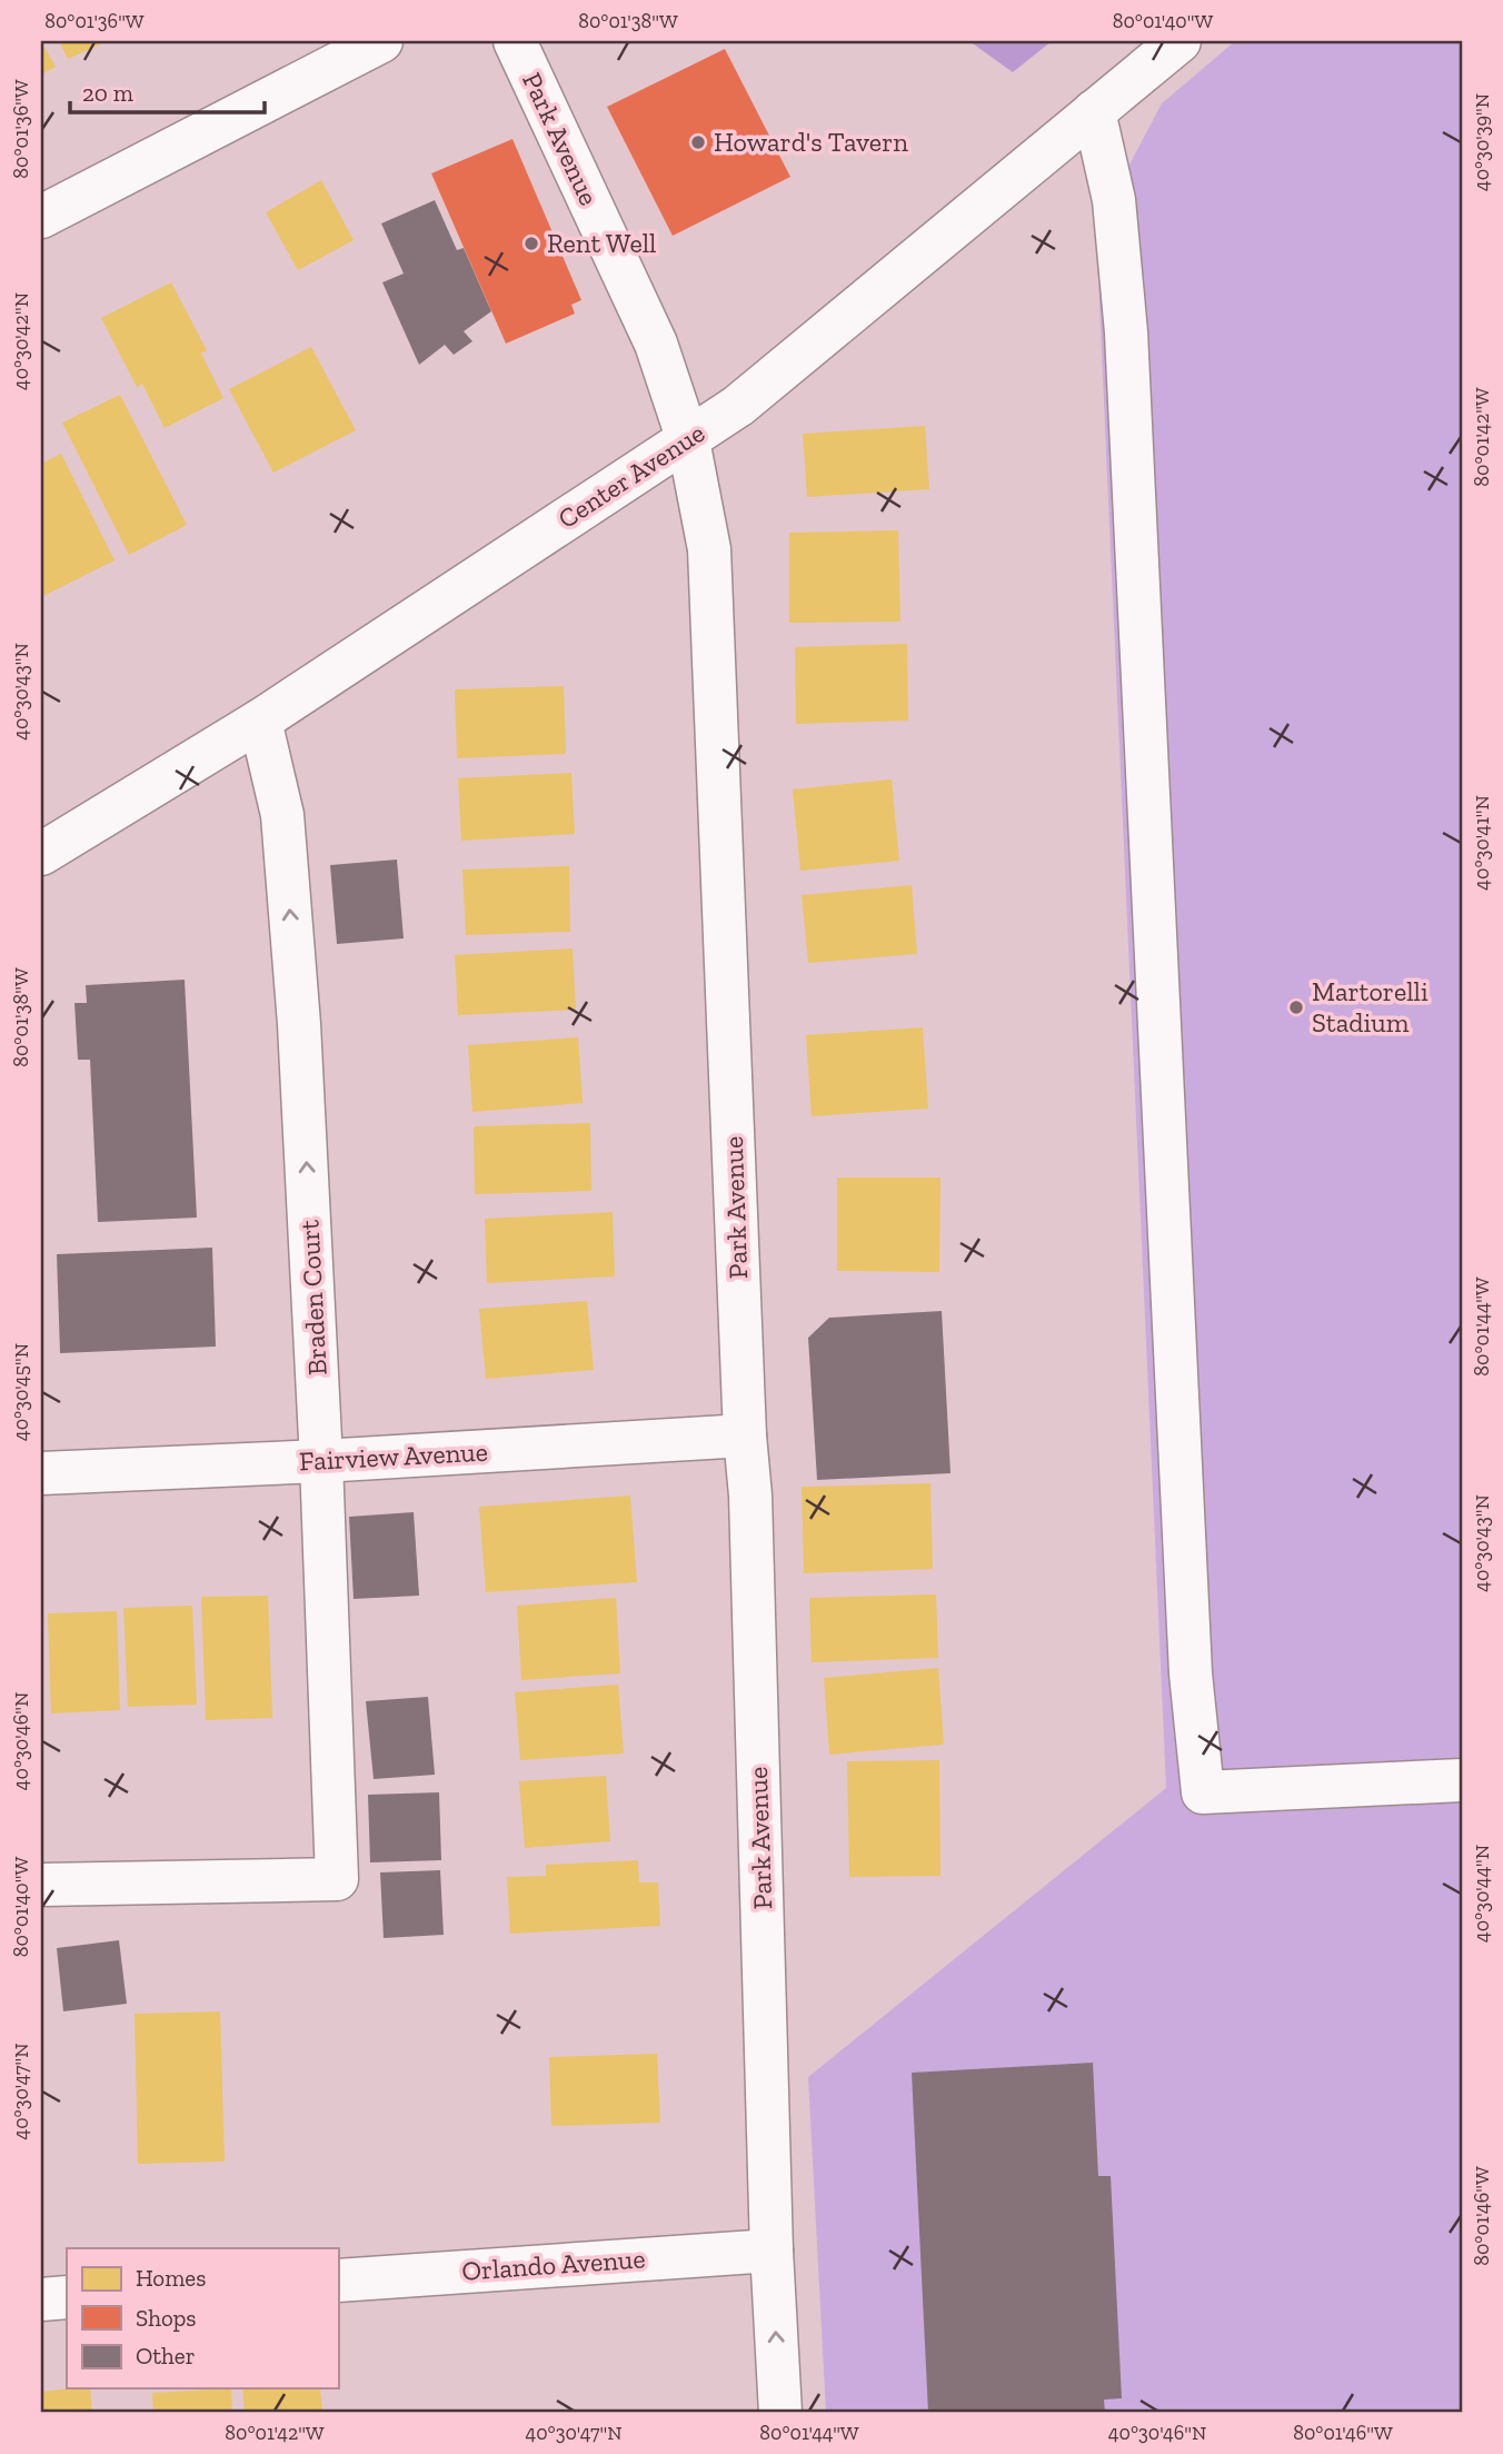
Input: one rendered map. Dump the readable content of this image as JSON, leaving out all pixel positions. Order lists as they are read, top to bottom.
{
  "streets": {
    "street": [
      "Park Avenue",
      "Center Avenue",
      "Braden Court",
      "Fairview Avenue",
      "Orlando Avenue"
    ]
  },
  "crossings": [
    ["Park Avenue", "Center Avenue"],
    ["Park Avenue", "Fairview Avenue"],
    ["Park Avenue", "Orlando Avenue"],
    ["Center Avenue", "Braden Court"],
    ["Braden Court", "Fairview Avenue"]
  ],
  "one_way": ["Braden Court"],
  "places": ["Howard's Tavern", "Rent Well", "Martorelli Stadium"],
  "legend": ["Homes", "Shops", "Other"],
  "scale_bar": "20 m",
  "coordinates": [
    "80°01'36\"W",
    "80°01'38\"W",
    "80°01'40\"W",
    "40°30'39\"N",
    "40°30'42\"N",
    "80°01'42\"W",
    "40°30'43\"N",
    "40°30'41\"N",
    "80°01'44\"W",
    "40°30'45\"N",
    "40°30'46\"N",
    "40°30'44\"N",
    "40°30'47\"N",
    "80°01'46\"W"
  ]
}
